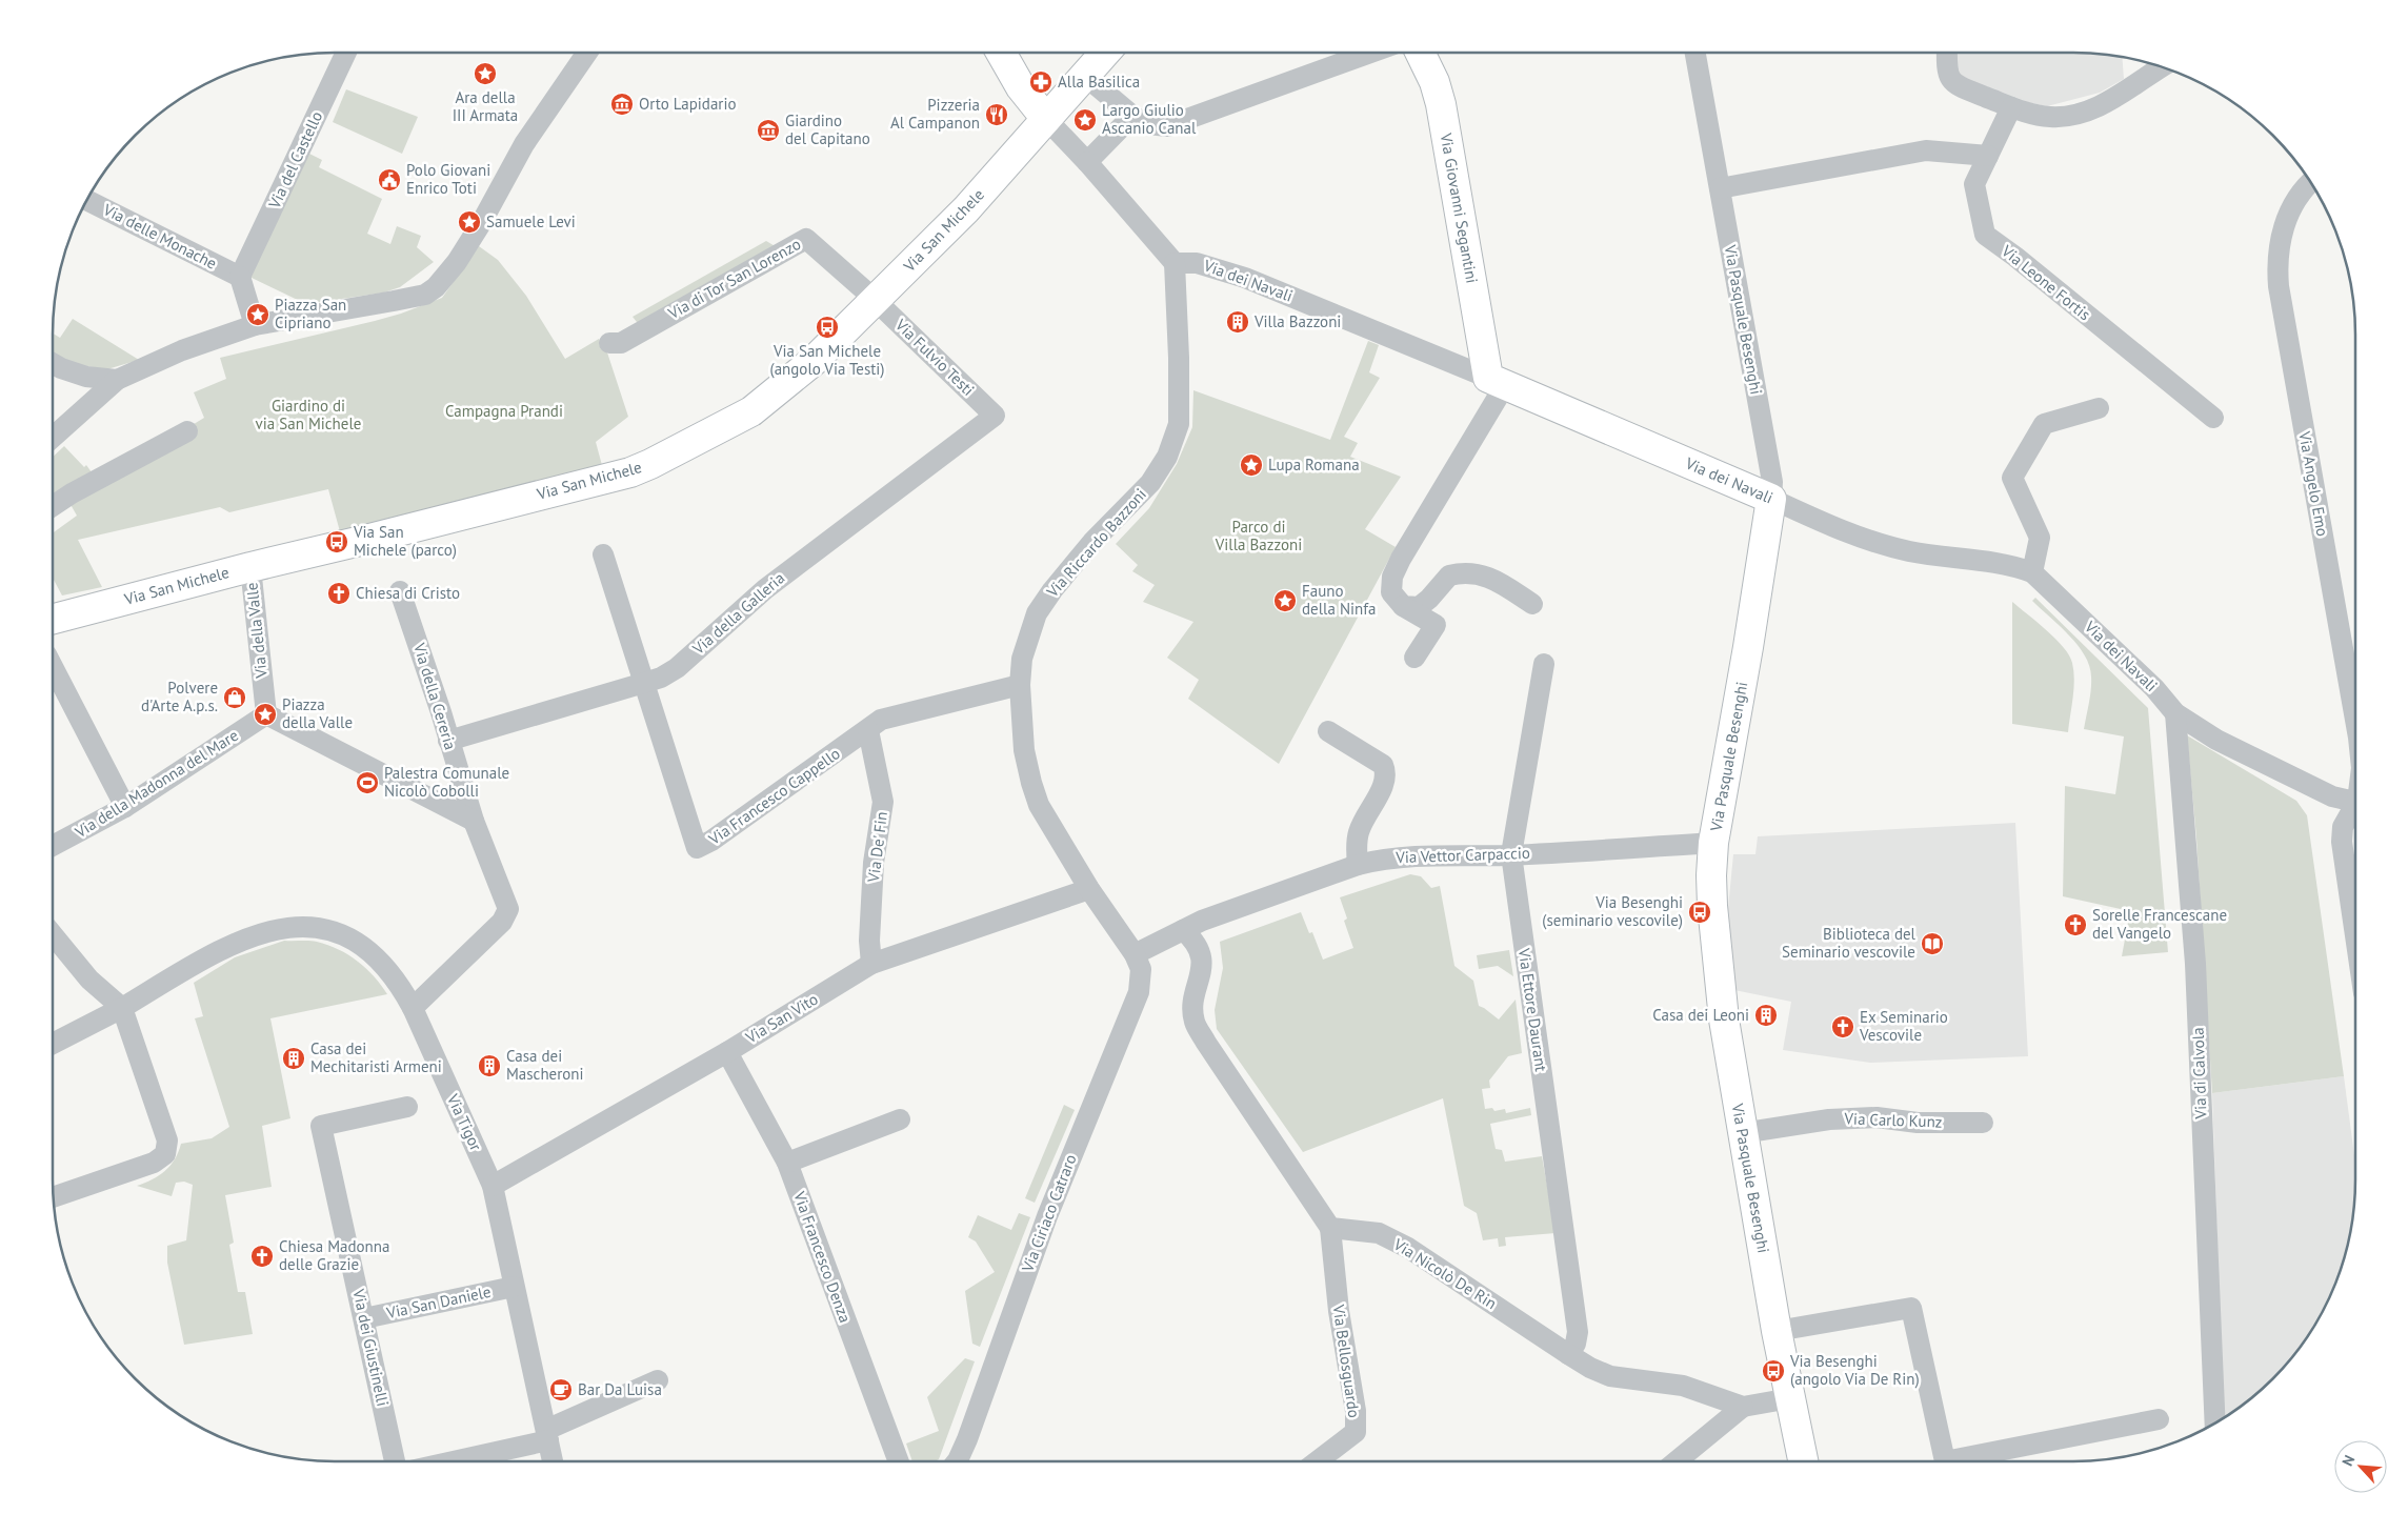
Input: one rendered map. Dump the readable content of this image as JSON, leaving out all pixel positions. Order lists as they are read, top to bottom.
{
  "streets": {
    "street": [
      "Via del Castello",
      "Via Giovanni Segantini",
      "Via San Michele",
      "Via delle Monache",
      "Via di Tor San Lorenzo",
      "Via dei Navali",
      "Via Leone Fortis",
      "Via Pasquale Besenghi",
      "Via Fulvio Testi",
      "Via Angelo Emo",
      "Via Riccardo Bazzoni",
      "Via della Galleria",
      "Via della Valle",
      "Via della Cereria",
      "Via della Madonna del Mare",
      "Via Francesco Cappello",
      "Via De' Fin",
      "Via Vettor Carpaccio",
      "Via Ettore Daurant",
      "Via San Vito",
      "Via di Calvola",
      "Via Carlo Kunz",
      "Via Tigor",
      "Via Ciriaco Catraro",
      "Via Francesco Denza",
      "Via Nicolò De Rin",
      "Via San Daniele",
      "Via dei Giustinelli",
      "Via Bellosguardo"
    ]
  },
  "crossings": [
    ["Via del Castello", "Via delle Monache"],
    ["Via Giovanni Segantini", "Via dei Navali"],
    ["Via San Michele", "Via di Tor San Lorenzo"],
    ["Via San Michele", "Via Fulvio Testi"],
    ["Via San Michele", "Via della Valle"],
    ["Via di Tor San Lorenzo", "Via Fulvio Testi"],
    ["Via dei Navali", "Via Pasquale Besenghi"],
    ["Via dei Navali", "Via Riccardo Bazzoni"],
    ["Via dei Navali", "Via di Calvola"],
    ["Via Pasquale Besenghi", "Via Vettor Carpaccio"],
    ["Via Pasquale Besenghi", "Via Carlo Kunz"],
    ["Via Fulvio Testi", "Via della Galleria"],
    ["Via Riccardo Bazzoni", "Via Francesco Cappello"],
    ["Via Riccardo Bazzoni", "Via Vettor Carpaccio"],
    ["Via Riccardo Bazzoni", "Via San Vito"],
    ["Via Riccardo Bazzoni", "Via Ciriaco Catraro"],
    ["Via della Galleria", "Via della Cereria"],
    ["Via della Galleria", "Via Francesco Cappello"],
    ["Via della Valle", "Via della Madonna del Mare"],
    ["Via della Cereria", "Via Tigor"],
    ["Via Francesco Cappello", "Via De' Fin"],
    ["Via De' Fin", "Via San Vito"],
    ["Via Vettor Carpaccio", "Via Ettore Daurant"],
    ["Via Vettor Carpaccio", "Via Ciriaco Catraro"],
    ["Via Ettore Daurant", "Via Nicolò De Rin"],
    ["Via San Vito", "Via Tigor"],
    ["Via San Vito", "Via Francesco Denza"],
    ["Via Tigor", "Via San Daniele"],
    ["Via Nicolò De Rin", "Via Bellosguardo"],
    ["Via San Daniele", "Via dei Giustinelli"]
  ],
  "parks": ["Giardino di via San Michele", "Campagna Prandi", "Parco di Villa Bazzoni"],
  "places": {
    "place": [
      "Ara della III Armata",
      "Largo Giulio Ascanio Canal",
      "Samuele Levi",
      "Piazza San Cipriano",
      "Lupa Romana",
      "Fauno della Ninfa",
      "Piazza della Valle"
    ],
    "pharmacy": ["Alla Basilica"],
    "museum": ["Orto Lapidario", "Giardino del Capitano"],
    "restaurant": ["Pizzeria Al Campanon"],
    "public building": ["Polo Giovani Enrico Toti"],
    "building": [
      "Villa Bazzoni",
      "Casa dei Leoni",
      "Casa dei Mechitaristi Armeni",
      "Casa dei Mascheroni"
    ],
    "bus stop": [
      "Via San Michele (angolo Via Testi)",
      "Via San Michele (parco)",
      "Via Besenghi (seminario vescovile)",
      "Via Besenghi (angolo Via De Rin)"
    ],
    "church": [
      "Chiesa di Cristo",
      "Sorelle Francescane del Vangelo",
      "Ex Seminario Vescovile",
      "Chiesa Madonna delle Grazie"
    ],
    "shop": ["Polvere d'Arte A.p.s."],
    "sports": ["Palestra Comunale Nicolò Cobolli"],
    "library": ["Biblioteca del Seminario vescovile"],
    "cafe": ["Bar Da Luisa"]
  },
  "north": "top left"
}
